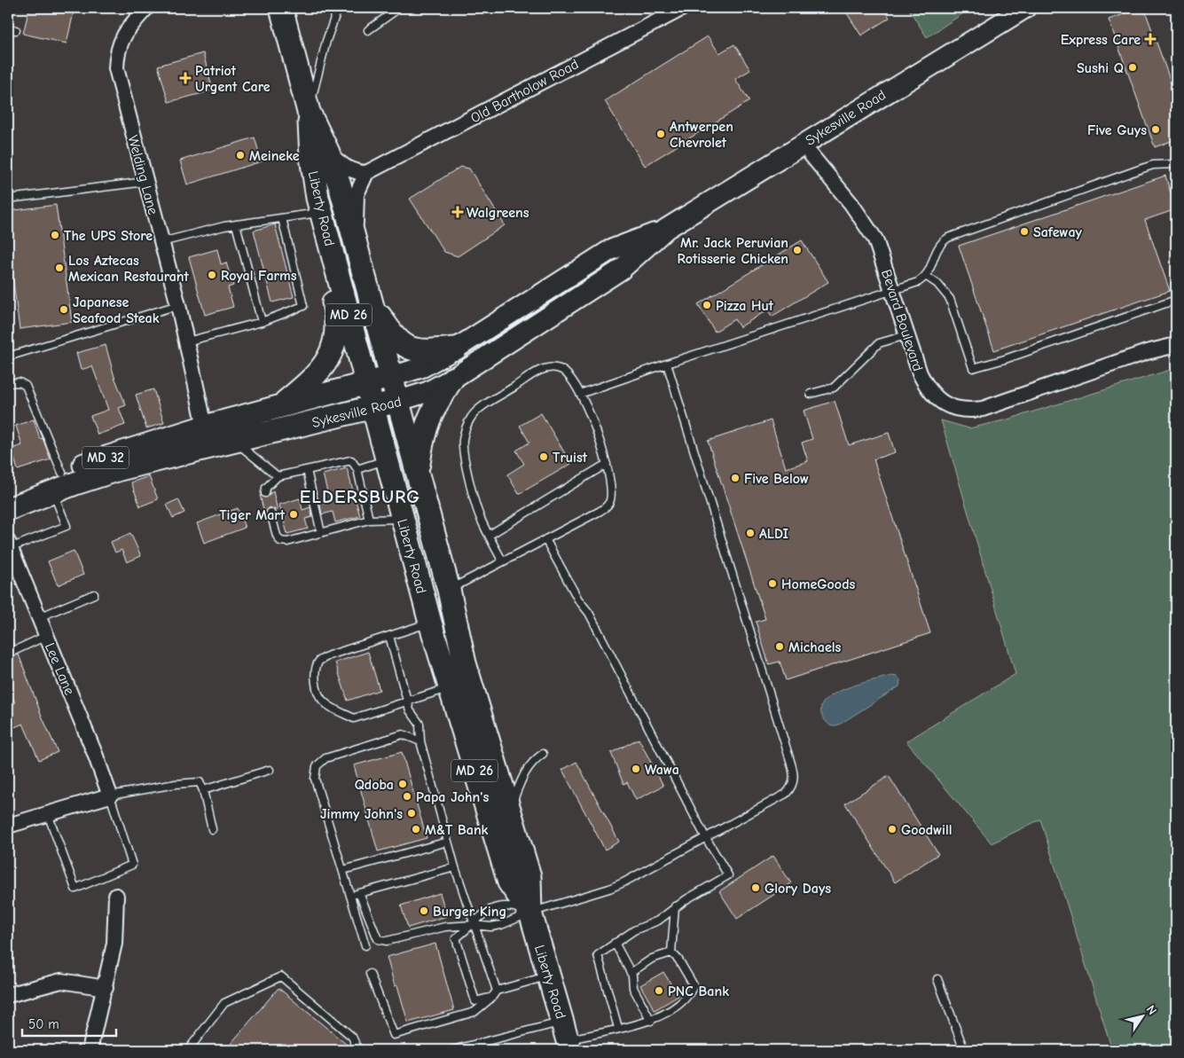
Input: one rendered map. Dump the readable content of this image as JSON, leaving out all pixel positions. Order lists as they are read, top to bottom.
{
  "streets": {
    "main road": [
      "Sykesville Road",
      "Liberty Road",
      "MD 26",
      "MD 32"
    ],
    "street": [
      "Old Bartholow Road",
      "Welding Lane",
      "Bevard Boulevard",
      "Lee Lane"
    ]
  },
  "crossings": [
    ["Sykesville Road", "Welding Lane"],
    ["Sykesville Road", "Liberty Road"],
    ["Sykesville Road", "Bevard Boulevard"]
  ],
  "districts": ["ELDERSBURG"],
  "places": {
    "health": ["Express Care", "Patriot Urgent Care", "Walgreens"],
    "other": [
      "Sushi Q",
      "Five Guys",
      "Antwerpen Chevrolet",
      "Meineke",
      "Safeway",
      "The UPS Store",
      "Mr. Jack Peruvian Rotisserie Chicken",
      "Los Aztecas Mexican Restaurant",
      "Royal Farms",
      "Pizza Hut",
      "Japanese Seafood Steak",
      "Truist",
      "Five Below",
      "Tiger Mart",
      "ALDI",
      "HomeGoods",
      "Michaels",
      "Wawa",
      "Qdoba",
      "Papa John's",
      "Jimmy John's",
      "M&T Bank",
      "Goodwill",
      "Glory Days",
      "Burger King",
      "PNC Bank"
    ]
  },
  "scale_bar": "50 m",
  "north": "top right"
}
